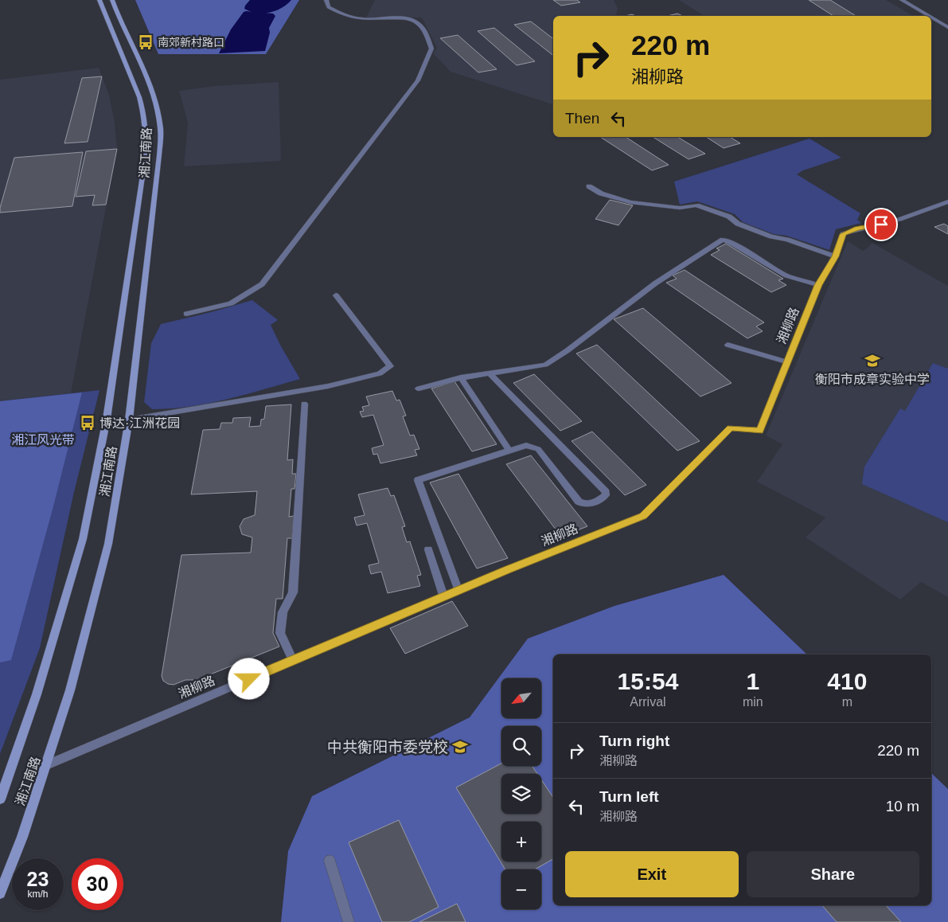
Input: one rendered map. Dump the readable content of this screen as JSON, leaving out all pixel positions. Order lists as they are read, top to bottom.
{
  "streets": {
    "main road": ["湘江南路"],
    "street": ["湘柳路"]
  },
  "crossings": [
    ["湘江南路", "湘柳路"]
  ],
  "parks": ["湘江风光带"],
  "places": {
    "bus stop": ["南郊新村路口", "博达·江洲花园"],
    "school or university": ["衡阳市成章实验中学", "中共衡阳市委党校"]
  },
  "north": "bottom left",
  "page": {
    "turn": ["220 m", "湘柳路"],
    "then": "Then",
    "eta": [
      "15:54",
      "Arrival",
      "1",
      "min",
      "410",
      "m"
    ],
    "map_buttons": ["+", "−"],
    "list": [
      {
        "name": "Turn right",
        "note": "湘柳路",
        "value": "220 m"
      },
      {
        "name": "Turn left",
        "note": "湘柳路",
        "value": "10 m"
      }
    ],
    "buttons": ["Exit", "Share"],
    "speed": "23 km/h",
    "limit": "30"
  }
}
